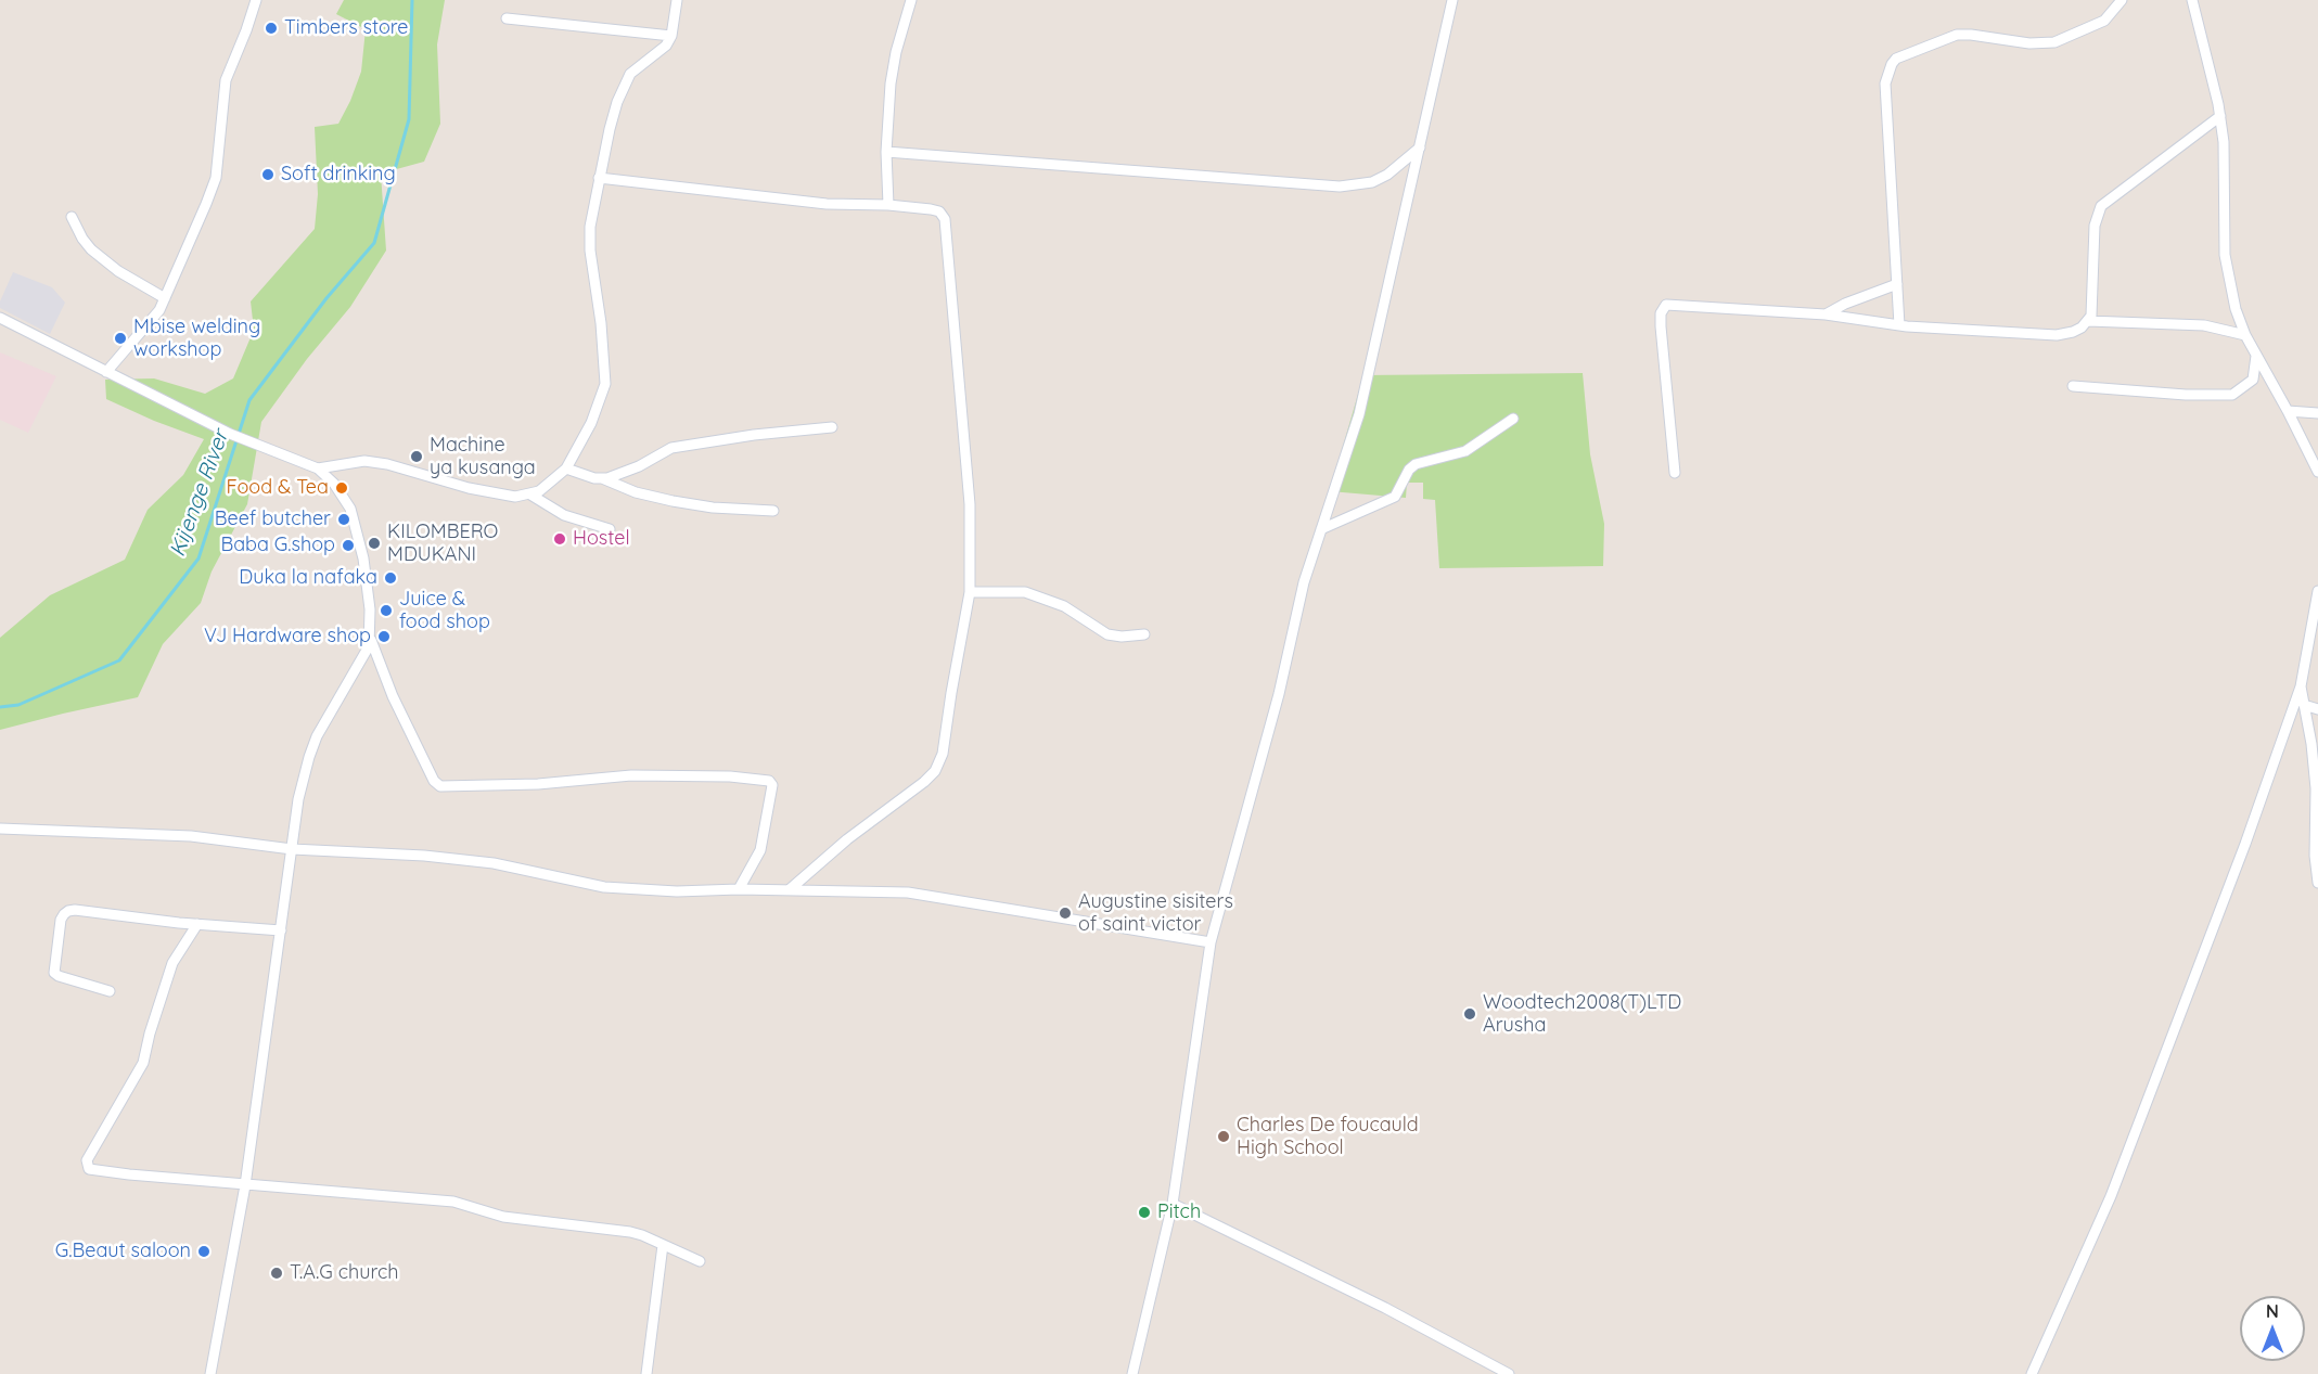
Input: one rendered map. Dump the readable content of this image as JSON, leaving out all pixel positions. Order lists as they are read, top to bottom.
{
  "water": ["Kijenge River"],
  "places": [
    "Timbers store",
    "Soft drinking",
    "Mbise welding workshop",
    "Machine ya kusanga",
    "Food & Tea",
    "Beef butcher",
    "Hostel",
    "KILOMBERO MDUKANI",
    "Baba G.shop",
    "Duka la nafaka",
    "Juice & food shop",
    "VJ Hardware shop",
    "Augustine sisiters of saint victor",
    "Woodtech2008(T)LTD Arusha",
    "Charles De foucauld High School",
    "Pitch",
    "G.Beaut saloon",
    "T.A.G church"
  ],
  "north": "top"
}
